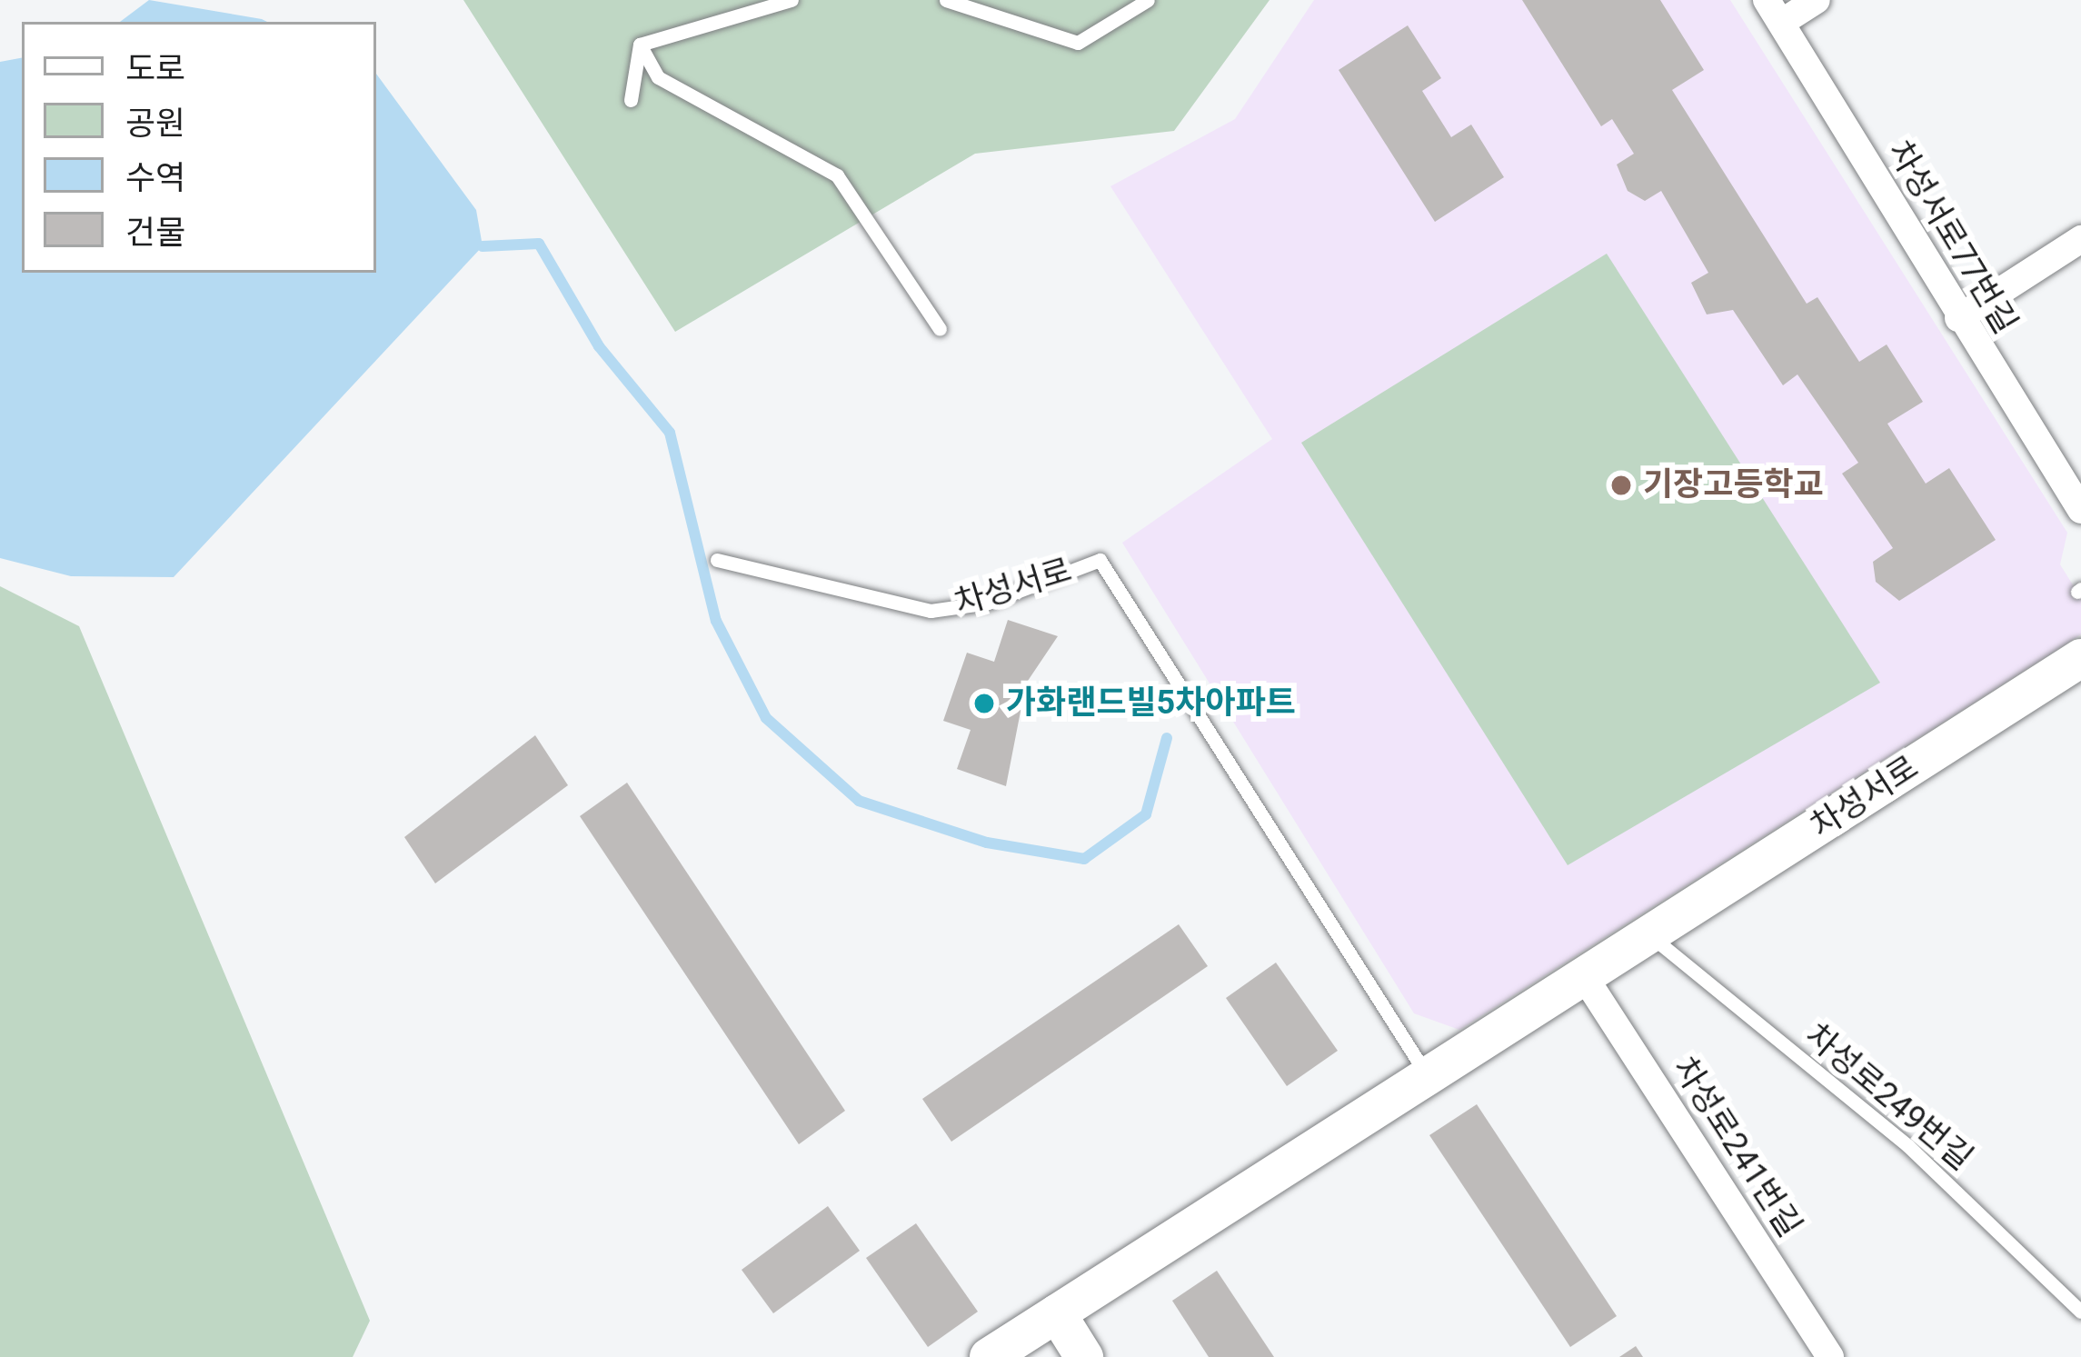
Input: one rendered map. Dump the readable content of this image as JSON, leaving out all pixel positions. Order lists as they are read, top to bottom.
{
  "streets": {
    "street": ["차성서로77번길", "차성서로", "차성로241번길"],
    "lane": ["차성로249번길"]
  },
  "crossings": [
    ["차성서로", "차성로249번길"],
    ["차성서로", "차성로241번길"]
  ],
  "places": ["기장고등학교", "가화랜드빌5차아파트"],
  "legend": [
    "도로",
    "공원",
    "수역",
    "건물"
  ]
}
